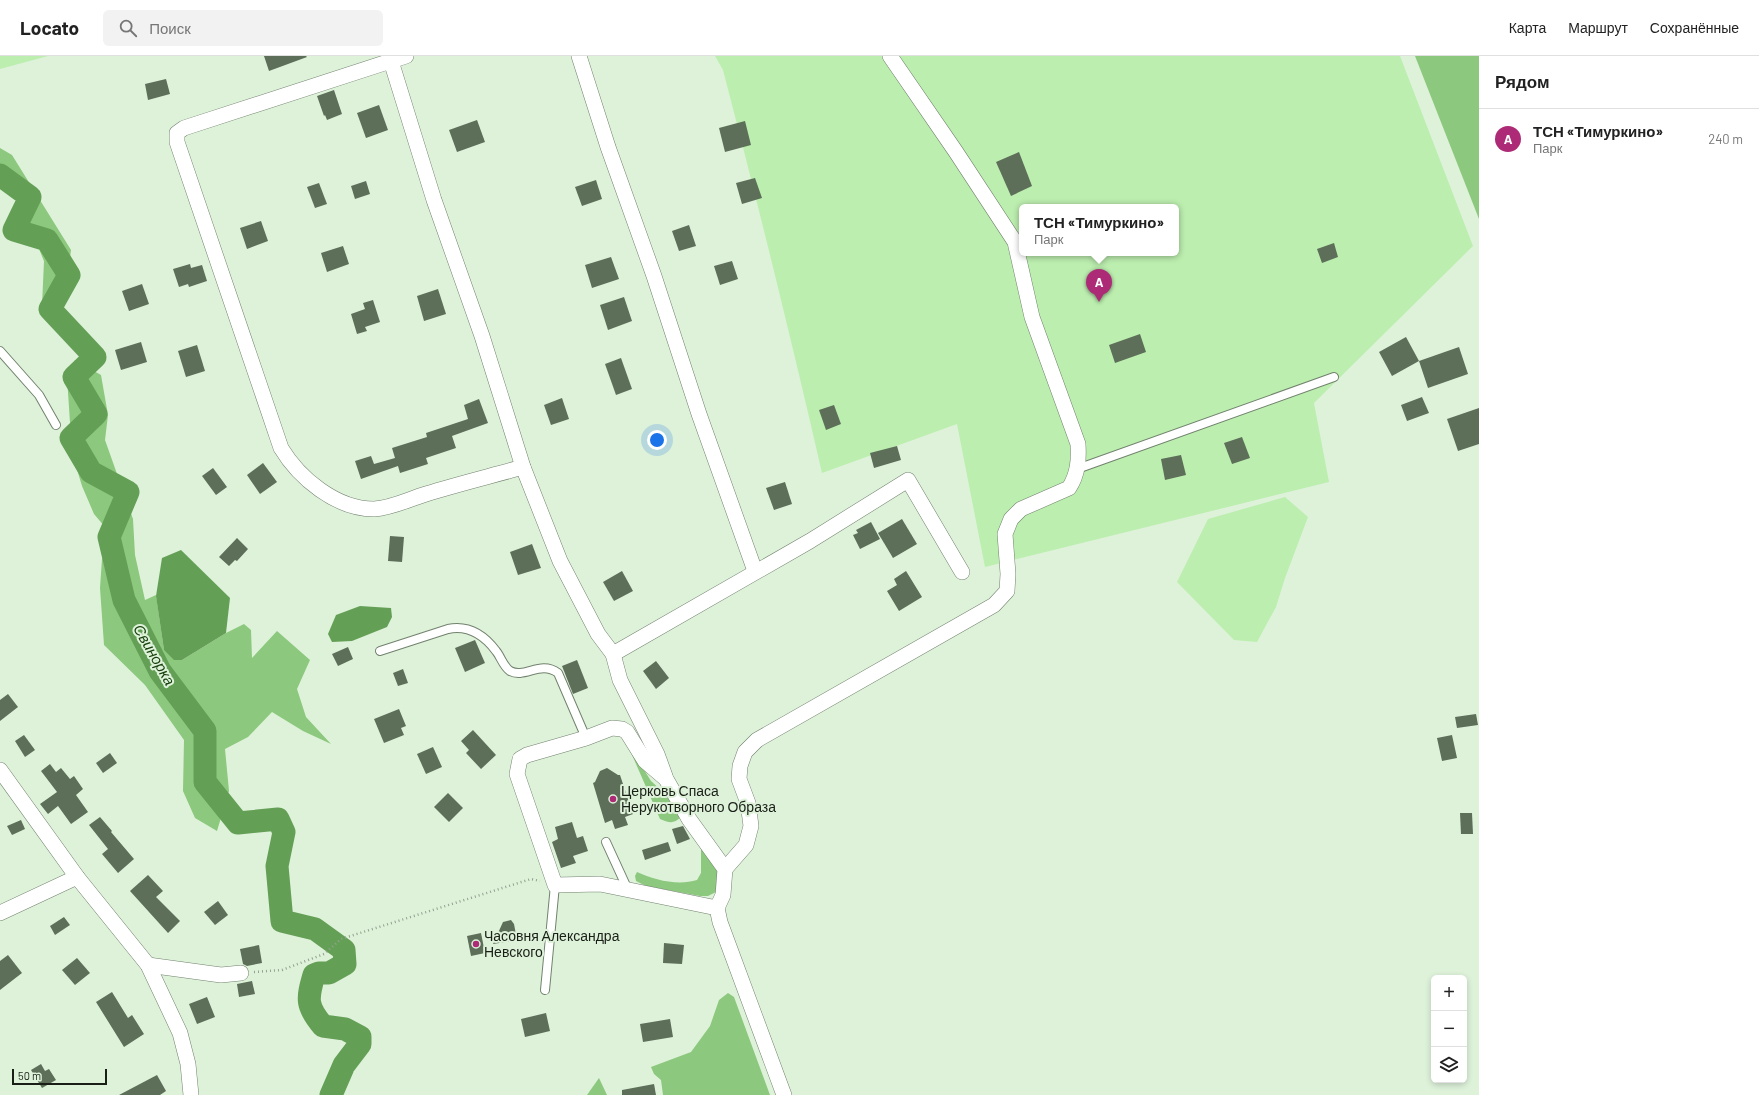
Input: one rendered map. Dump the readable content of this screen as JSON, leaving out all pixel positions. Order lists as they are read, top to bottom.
{
  "water": ["Свинорка"],
  "places": ["Церковь Спаса Нерукотворного Образа", "Часовня Александра Невского"],
  "scale_bar": "50 m",
  "page": {
    "header": "Locato",
    "search": "Поиск",
    "nav": ["Карта", "Маршрут", "Сохранённые"],
    "heading": "Рядом",
    "list": [
      {
        "mark": "A",
        "name": "ТСН «Тимуркино»",
        "note": "Парк",
        "value": "240 m"
      }
    ],
    "popup": ["ТСН «Тимуркино»", "Парк"],
    "pins": "A",
    "map_buttons": ["+", "−"],
    "scale": "50 m"
  }
}
